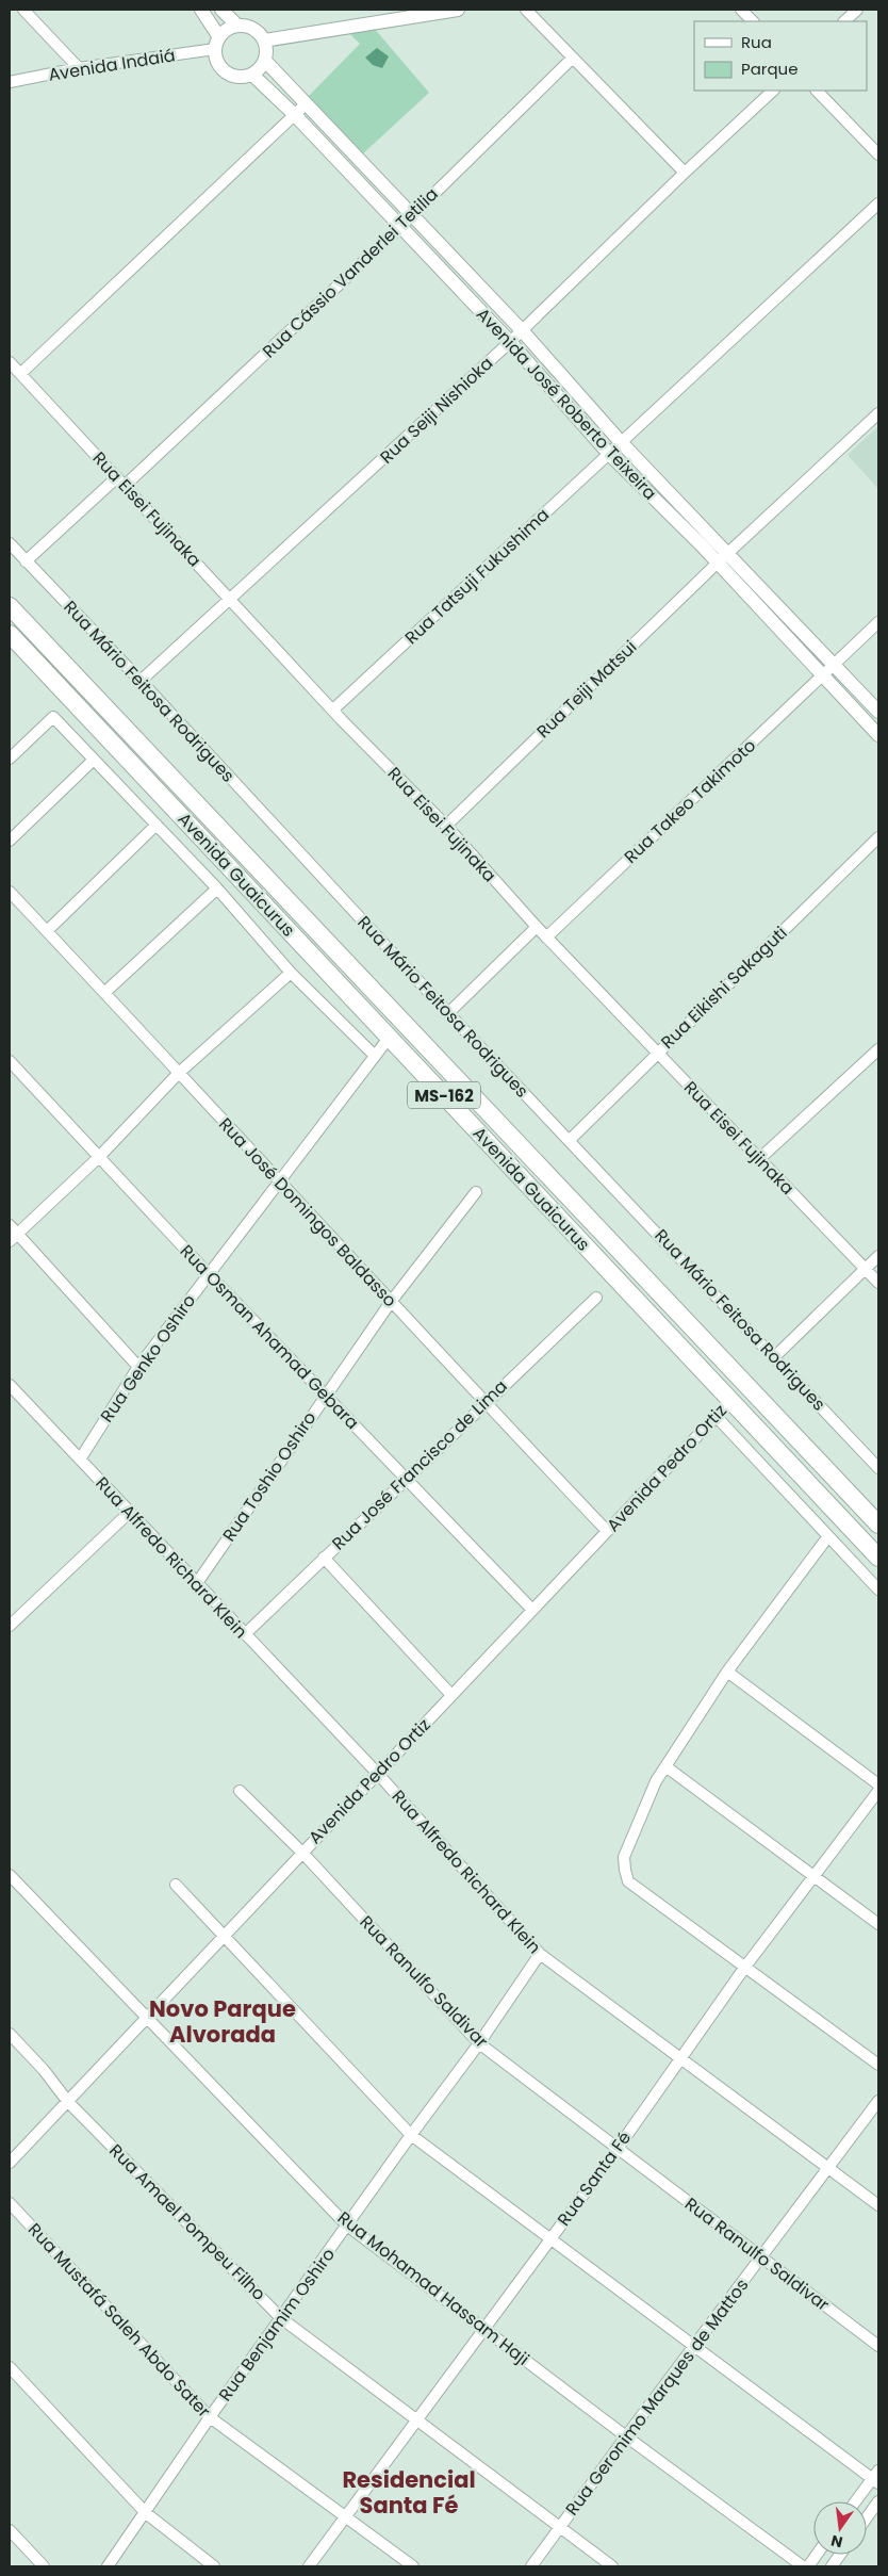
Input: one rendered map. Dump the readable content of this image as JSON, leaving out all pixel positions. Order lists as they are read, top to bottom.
{
  "streets": {
    "main road": ["Avenida Guaicurus", "MS-162"],
    "street": [
      "Avenida Indaiá",
      "Rua Cássio Vanderlei Tetilia",
      "Avenida José Roberto Teixeira",
      "Rua Seiji Nishioka",
      "Rua Eisei Fujinaka",
      "Rua Tatsuji Fukushima",
      "Rua Teiji Matsui",
      "Rua Mário Feitosa Rodrigues",
      "Rua Takeo Takimoto",
      "Rua Eikishi Sakaguti",
      "Rua José Domingos Baldasso",
      "Rua Osman Ahamad Gebara",
      "Rua Genko Oshiro",
      "Rua José Francisco de Lima",
      "Avenida Pedro Ortiz",
      "Rua Toshio Oshiro",
      "Rua Alfredo Richard Klein",
      "Rua Ranulfo Saldivar",
      "Rua Santa Fé",
      "Rua Amael Pompeu Filho",
      "Rua Mohamad Hassam Haji",
      "Rua Mustafá Saleh Abdo Sater",
      "Rua Benjamim Oshiro",
      "Rua Geronimo Marques de Mattos"
    ]
  },
  "crossings": [
    ["Avenida Indaiá", "Avenida José Roberto Teixeira"],
    ["Rua Cássio Vanderlei Tetilia", "Avenida José Roberto Teixeira"],
    ["Rua Cássio Vanderlei Tetilia", "Rua Eisei Fujinaka"],
    ["Rua Cássio Vanderlei Tetilia", "Rua Mário Feitosa Rodrigues"],
    ["Avenida José Roberto Teixeira", "Rua Seiji Nishioka"],
    ["Avenida José Roberto Teixeira", "Rua Tatsuji Fukushima"],
    ["Avenida José Roberto Teixeira", "Rua Teiji Matsui"],
    ["Avenida José Roberto Teixeira", "Rua Takeo Takimoto"],
    ["Rua Seiji Nishioka", "Rua Eisei Fujinaka"],
    ["Rua Seiji Nishioka", "Rua Mário Feitosa Rodrigues"],
    ["Rua Eisei Fujinaka", "Rua Tatsuji Fukushima"],
    ["Rua Eisei Fujinaka", "Rua Teiji Matsui"],
    ["Rua Eisei Fujinaka", "Rua Takeo Takimoto"],
    ["Rua Eisei Fujinaka", "Rua Eikishi Sakaguti"],
    ["Rua Mário Feitosa Rodrigues", "Rua Eikishi Sakaguti"],
    ["Avenida Guaicurus", "Rua Genko Oshiro"],
    ["Avenida Guaicurus", "Avenida Pedro Ortiz"],
    ["Rua José Domingos Baldasso", "Rua Genko Oshiro"],
    ["Rua José Domingos Baldasso", "Rua José Francisco de Lima"],
    ["Rua José Domingos Baldasso", "Avenida Pedro Ortiz"],
    ["Rua José Domingos Baldasso", "Rua Toshio Oshiro"],
    ["Rua Osman Ahamad Gebara", "Rua Genko Oshiro"],
    ["Rua Osman Ahamad Gebara", "Rua José Francisco de Lima"],
    ["Rua Osman Ahamad Gebara", "Avenida Pedro Ortiz"],
    ["Rua Osman Ahamad Gebara", "Rua Toshio Oshiro"],
    ["Rua Genko Oshiro", "Rua Alfredo Richard Klein"],
    ["Rua José Francisco de Lima", "Rua Alfredo Richard Klein"],
    ["Avenida Pedro Ortiz", "Rua Alfredo Richard Klein"],
    ["Avenida Pedro Ortiz", "Rua Ranulfo Saldivar"],
    ["Avenida Pedro Ortiz", "Rua Amael Pompeu Filho"],
    ["Avenida Pedro Ortiz", "Rua Mohamad Hassam Haji"],
    ["Rua Toshio Oshiro", "Rua Alfredo Richard Klein"],
    ["Rua Alfredo Richard Klein", "Rua Santa Fé"],
    ["Rua Alfredo Richard Klein", "Rua Benjamim Oshiro"],
    ["Rua Alfredo Richard Klein", "Rua Geronimo Marques de Mattos"],
    ["Rua Ranulfo Saldivar", "Rua Santa Fé"],
    ["Rua Ranulfo Saldivar", "Rua Benjamim Oshiro"],
    ["Rua Ranulfo Saldivar", "Rua Geronimo Marques de Mattos"],
    ["Rua Santa Fé", "Rua Amael Pompeu Filho"],
    ["Rua Santa Fé", "Rua Mohamad Hassam Haji"],
    ["Rua Santa Fé", "Rua Mustafá Saleh Abdo Sater"],
    ["Rua Amael Pompeu Filho", "Rua Benjamim Oshiro"],
    ["Rua Amael Pompeu Filho", "Rua Geronimo Marques de Mattos"],
    ["Rua Mohamad Hassam Haji", "Rua Benjamim Oshiro"],
    ["Rua Mohamad Hassam Haji", "Rua Geronimo Marques de Mattos"],
    ["Rua Mustafá Saleh Abdo Sater", "Rua Benjamim Oshiro"]
  ],
  "districts": ["Novo Parque Alvorada", "Residencial Santa Fé"],
  "legend": ["Rua", "Parque"],
  "north": "bottom"
}
